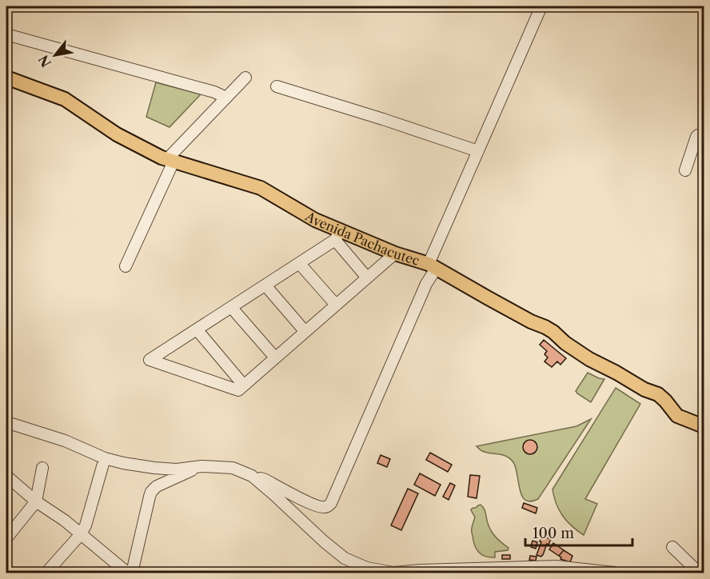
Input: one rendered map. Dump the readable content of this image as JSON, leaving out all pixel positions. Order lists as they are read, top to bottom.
{
  "streets": {
    "main road": ["Avenida Pachacutec"]
  },
  "scale_bar": "100 m",
  "north": "bottom left"
}
